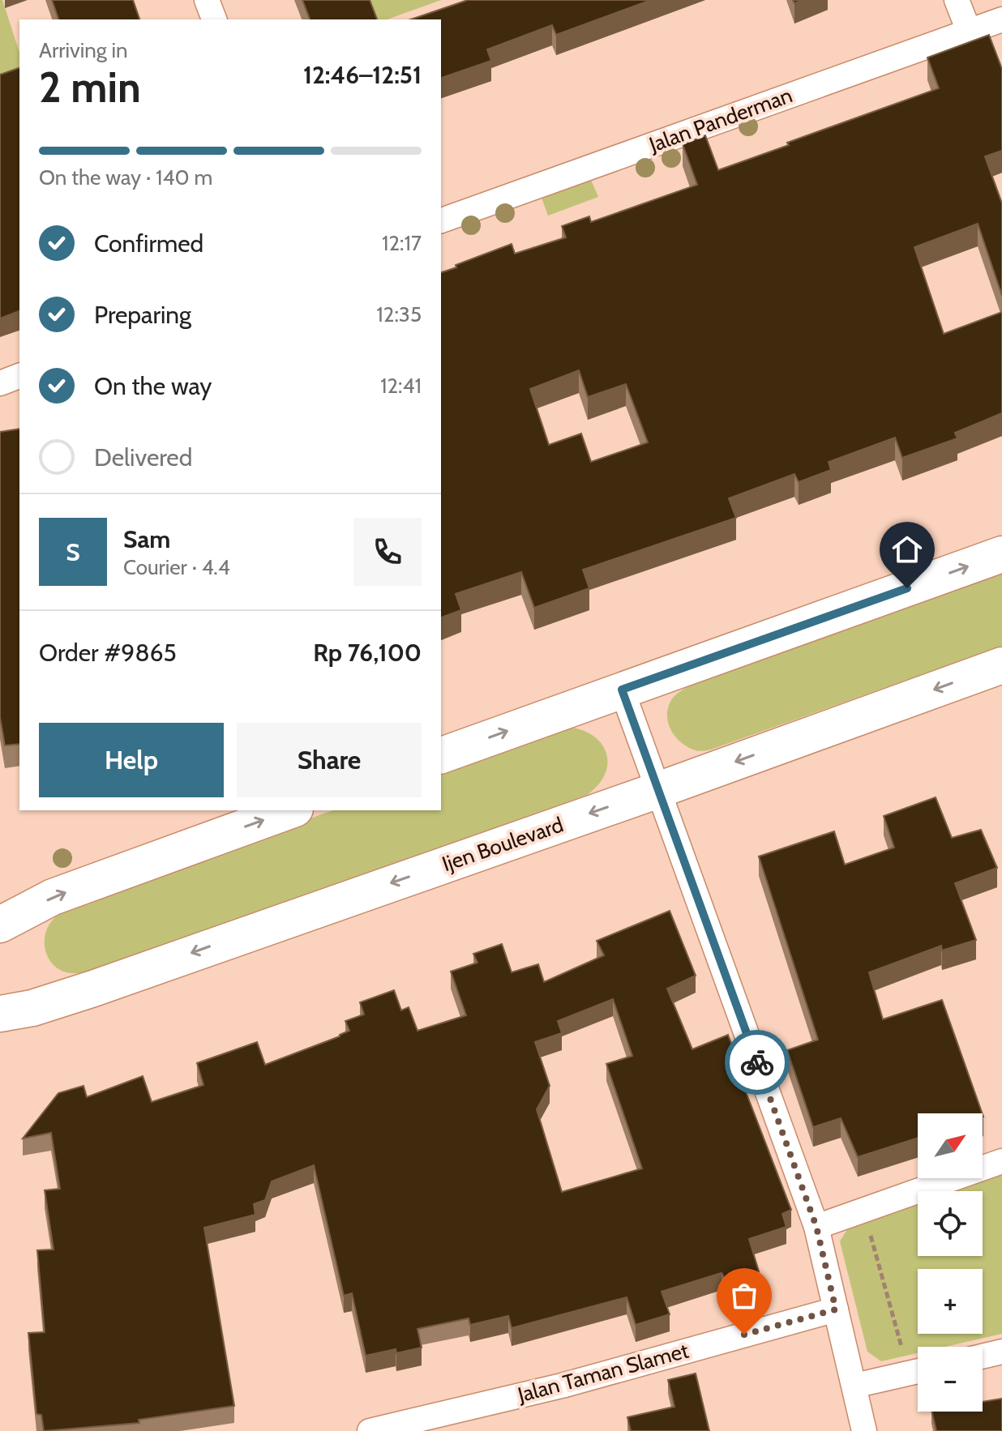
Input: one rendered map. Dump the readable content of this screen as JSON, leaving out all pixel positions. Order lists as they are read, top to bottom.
{
  "streets": {
    "main road": ["Ijen Boulevard"],
    "street": ["Jalan Panderman", "Jalan Taman Slamet"]
  },
  "north": "top right",
  "page": {
    "heading": ["2 min", "Arriving in", "12:46–12:51"],
    "panel": [
      "Sam",
      "Courier · 4.4",
      "Order #9865",
      "Rp 76,100"
    ],
    "bar": "On the way · 140 m",
    "list": [
      ["Confirmed", "12:17"],
      ["Preparing", "12:35"],
      ["On the way", "12:41"],
      "Delivered"
    ],
    "round": "S",
    "buttons": ["Help", "Share"],
    "map_buttons": ["+", "−"]
  }
}
